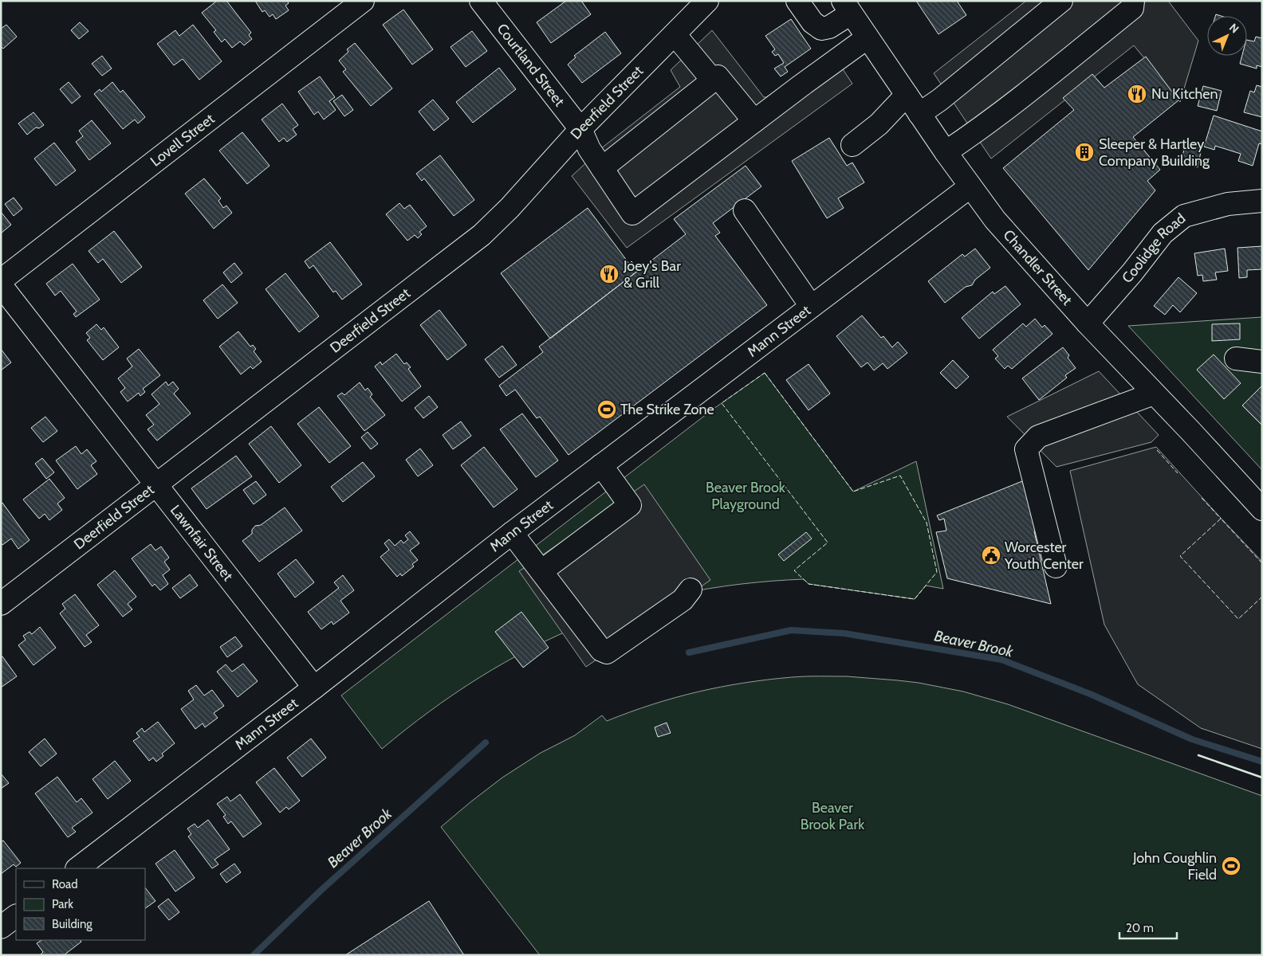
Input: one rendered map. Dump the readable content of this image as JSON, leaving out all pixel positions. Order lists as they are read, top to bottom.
{
  "streets": {
    "street": [
      "Courtland Street",
      "Deerfield Street",
      "Lovell Street",
      "Coolidge Road",
      "Chandler Street",
      "Mann Street",
      "Lawnfair Street"
    ]
  },
  "crossings": [
    ["Courtland Street", "Deerfield Street"],
    ["Deerfield Street", "Lawnfair Street"],
    ["Coolidge Road", "Chandler Street"],
    ["Chandler Street", "Mann Street"],
    ["Mann Street", "Lawnfair Street"]
  ],
  "water": ["Beaver Brook"],
  "parks": ["Beaver Brook Playground", "Beaver Brook Park"],
  "places": {
    "restaurant": ["Nu Kitchen", "Joey's Bar & Grill"],
    "building": ["Sleeper & Hartley Company Building"],
    "sports": ["The Strike Zone", "John Coughlin Field"],
    "public building": ["Worcester Youth Center"]
  },
  "legend": ["Road", "Park", "Building"],
  "scale_bar": "20 m",
  "north": "top right"
}
